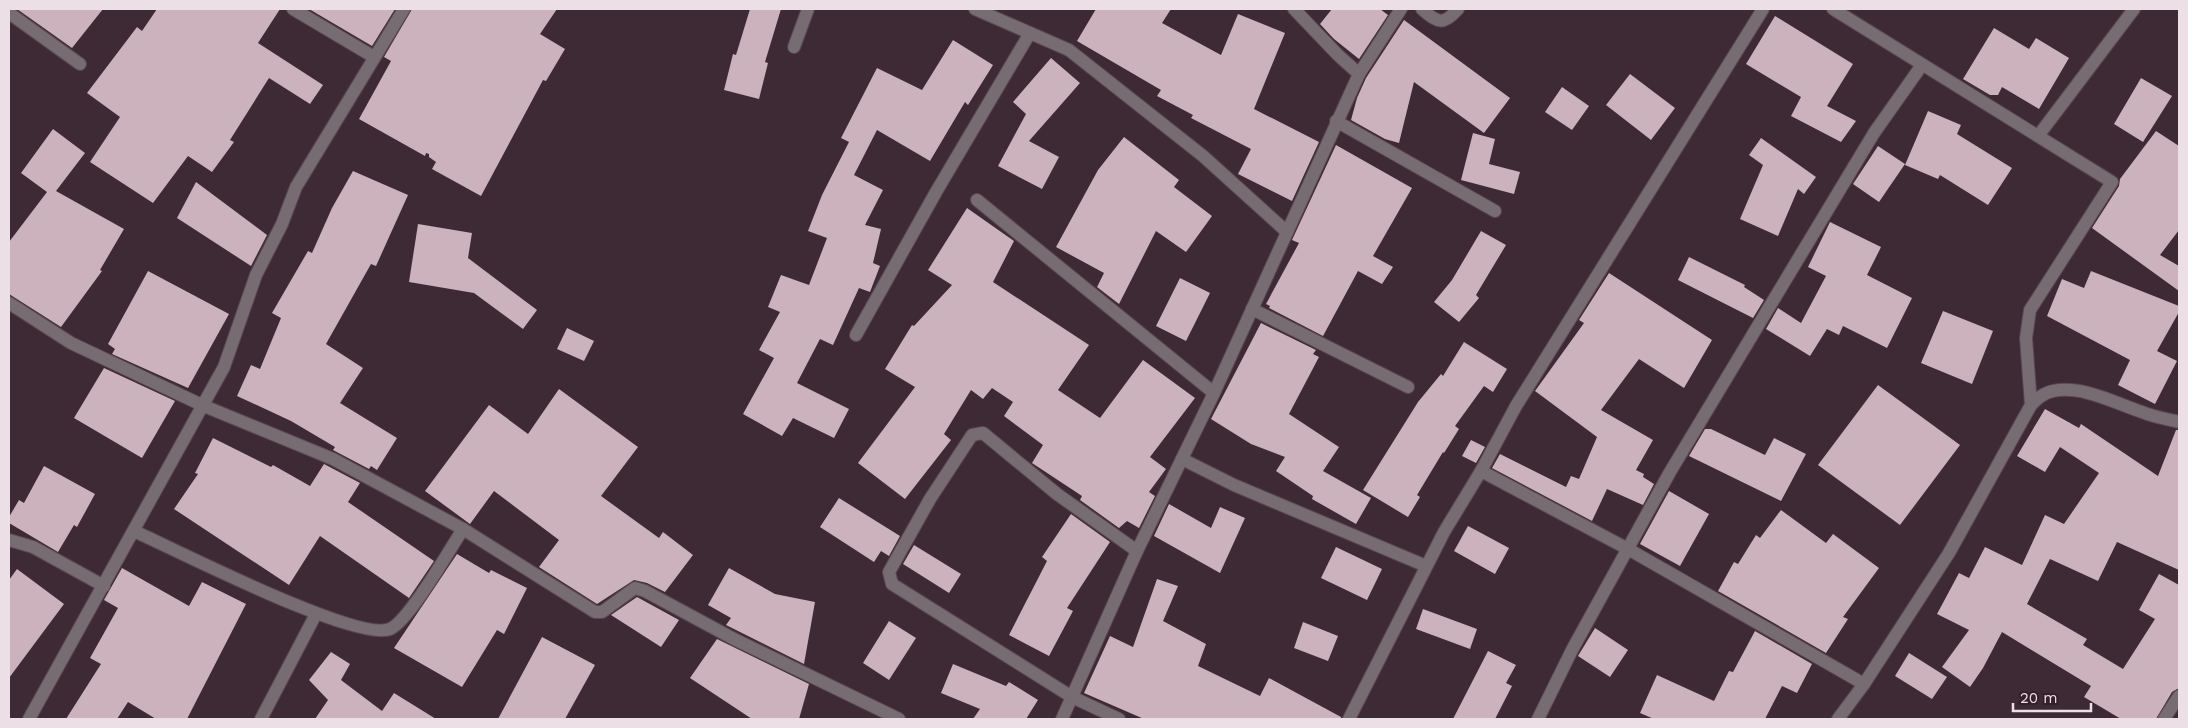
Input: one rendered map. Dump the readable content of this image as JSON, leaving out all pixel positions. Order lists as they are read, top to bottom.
{
  "scale_bar": "20 m"
}
